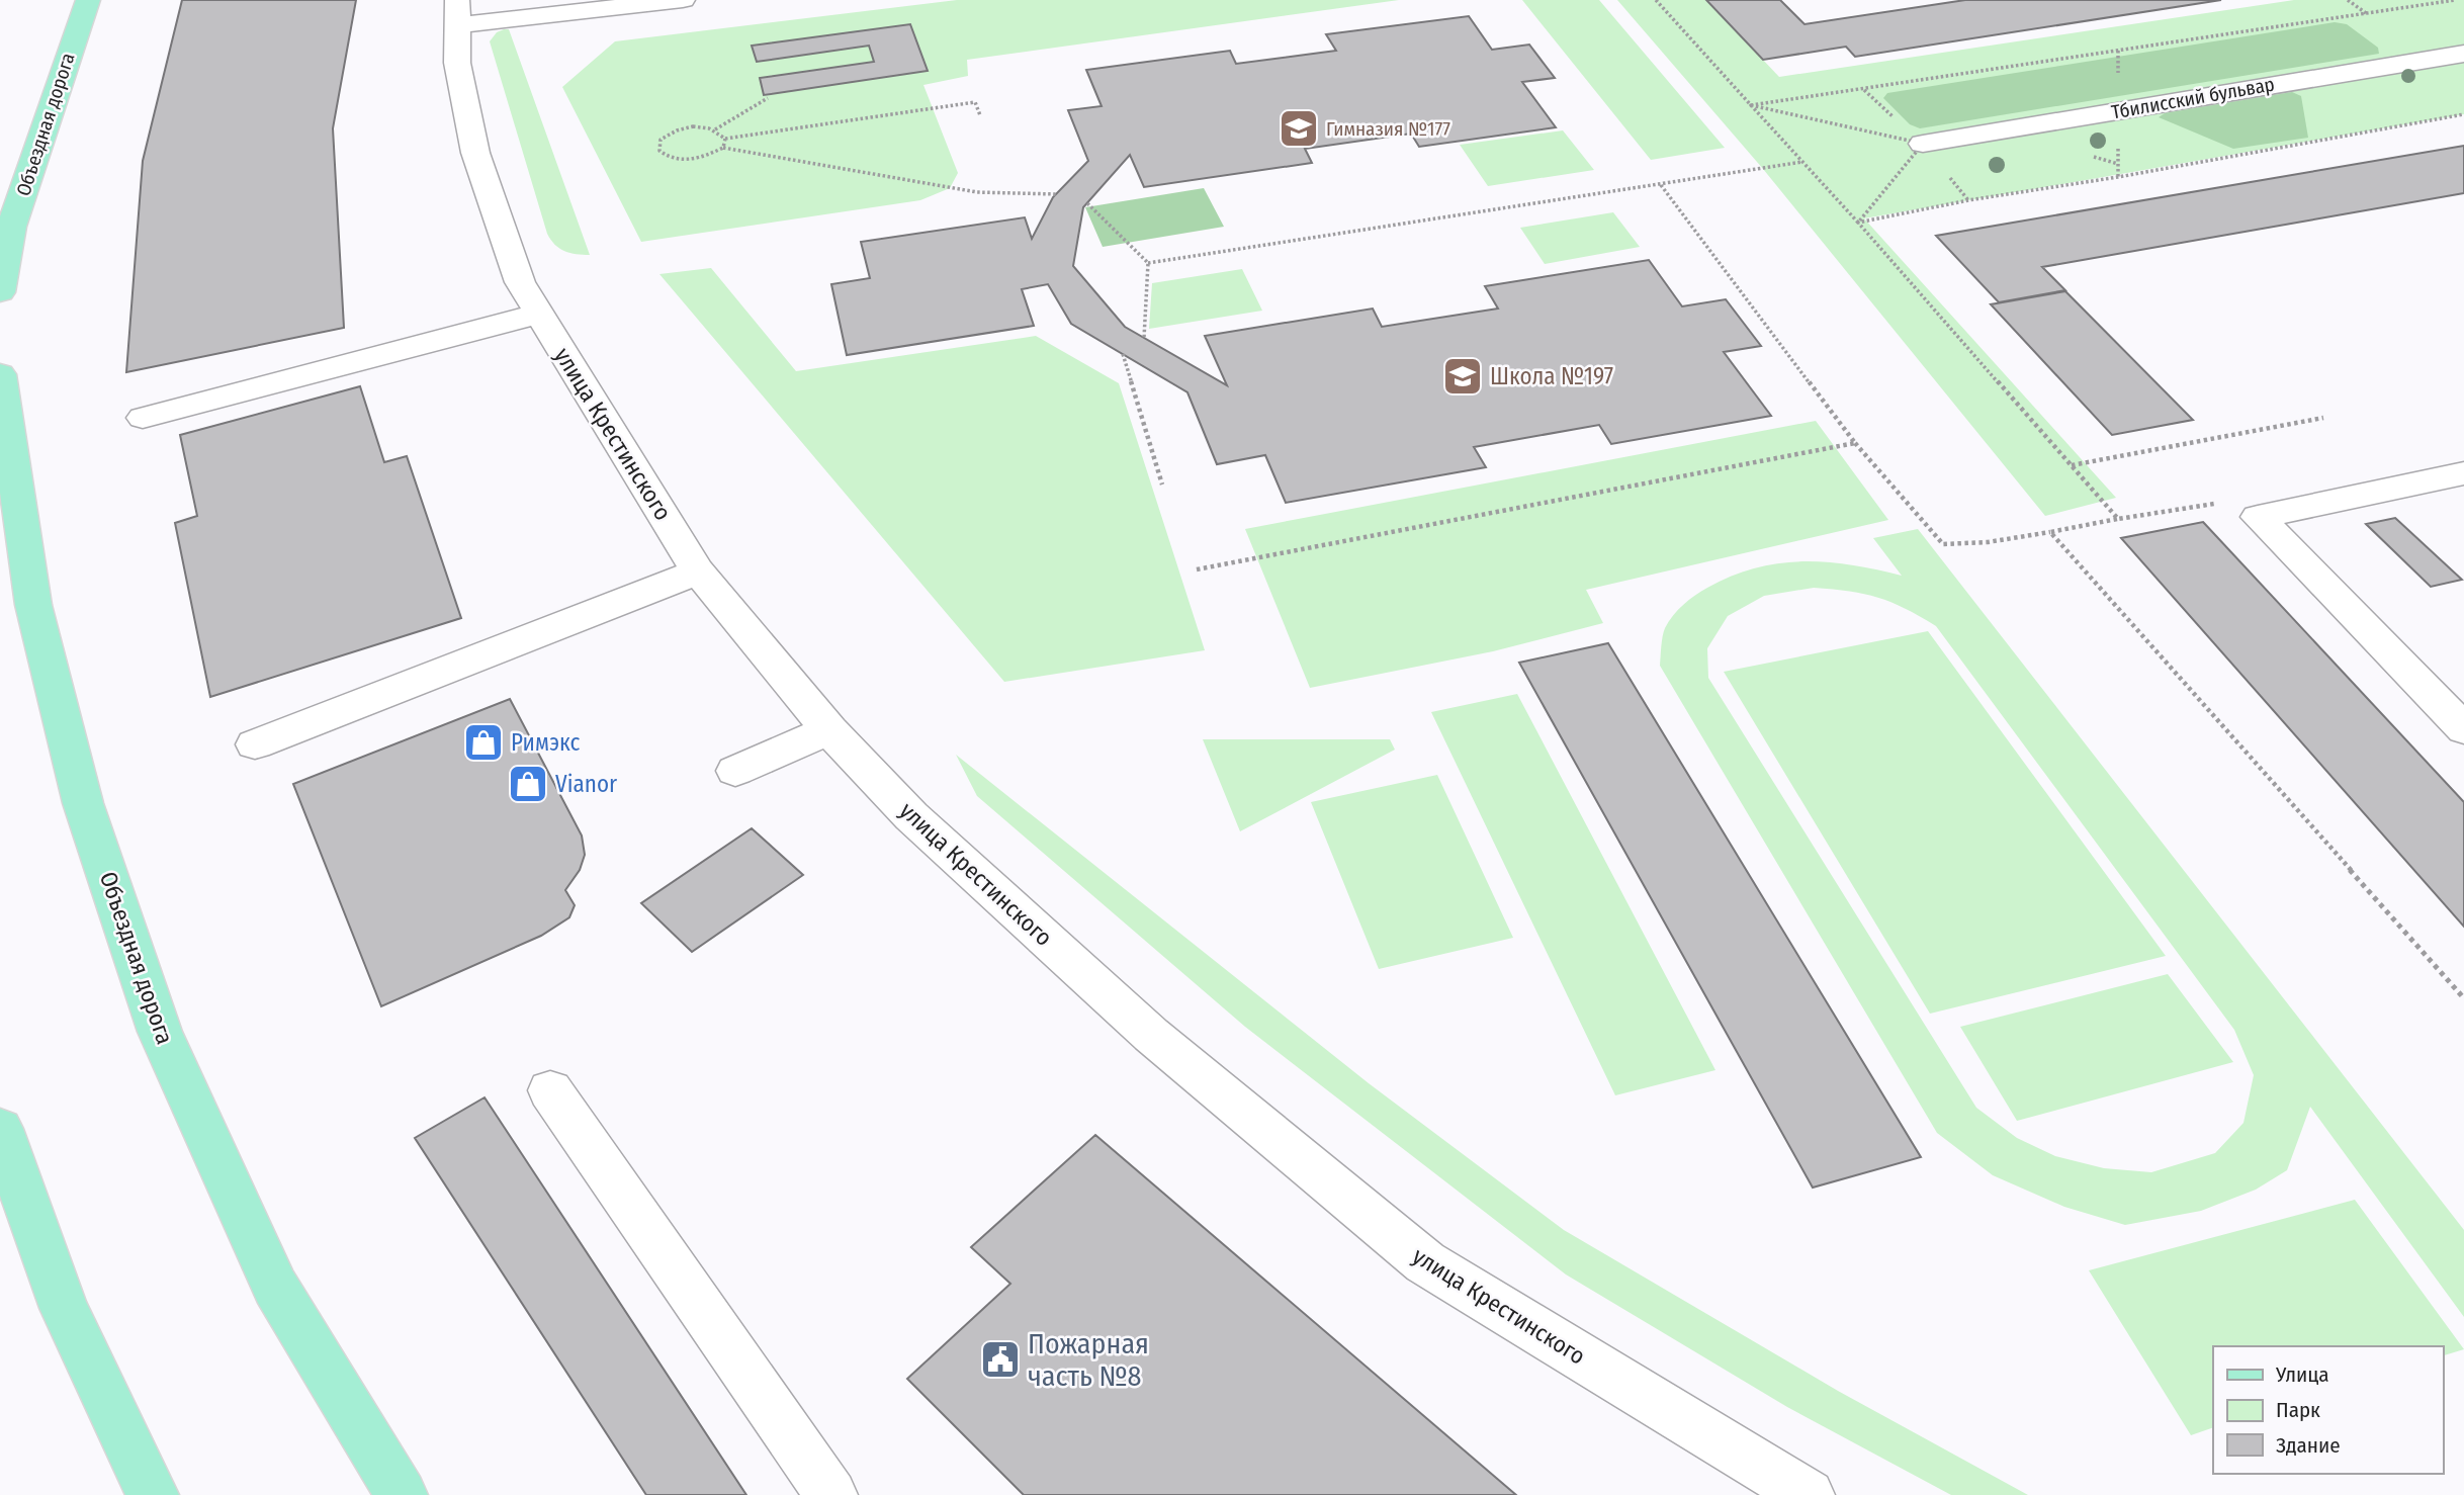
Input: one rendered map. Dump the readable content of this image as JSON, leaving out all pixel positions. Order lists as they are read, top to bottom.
{
  "streets": {
    "main road": ["Объездная дорога"],
    "street": ["Тбилисский бульвар", "улица Крестинского"]
  },
  "places": {
    "school or university": ["Гимназия №177", "Школа №197"],
    "shop": ["Римэкс", "Vianor"],
    "public building": ["Пожарная часть №8"]
  },
  "legend": ["Улица", "Парк", "Здание"]
}
